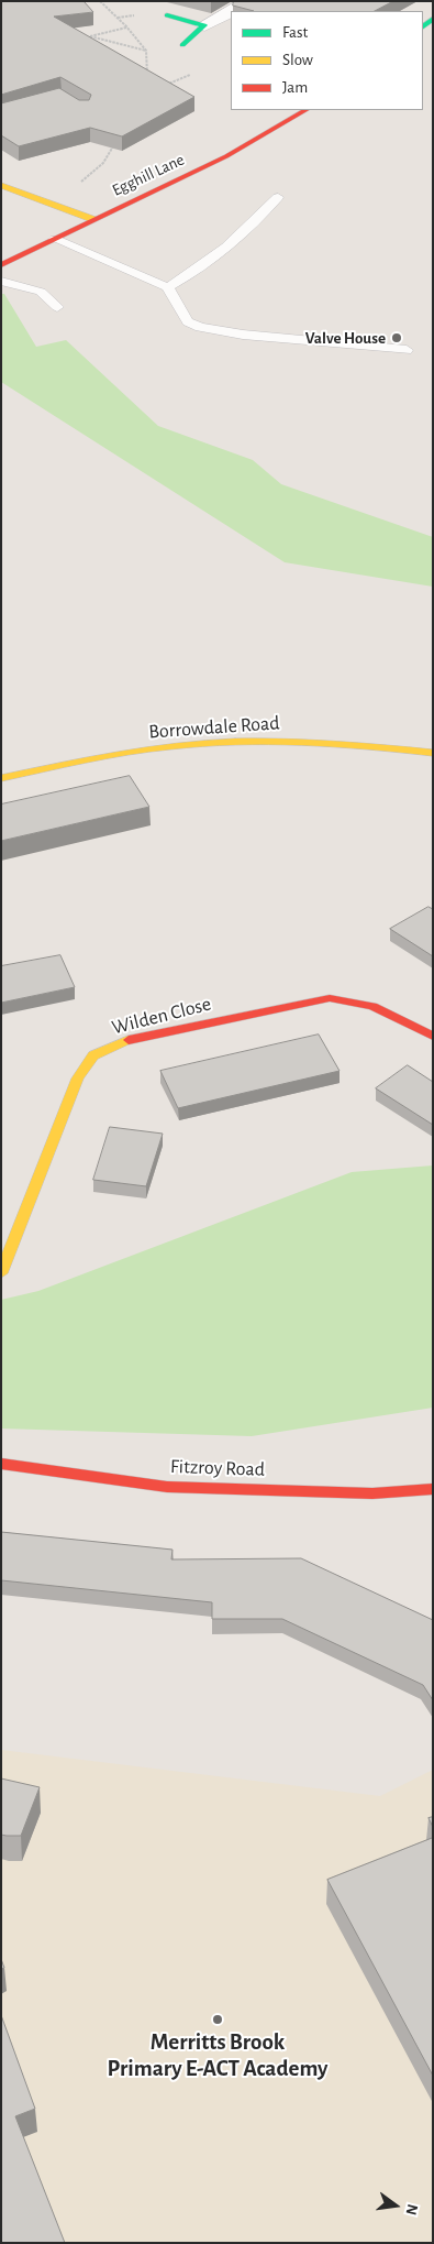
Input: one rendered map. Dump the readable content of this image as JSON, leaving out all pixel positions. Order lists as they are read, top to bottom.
{
  "streets": {
    "street": [
      "Egghill Lane",
      "Borrowdale Road",
      "Wilden Close",
      "Fitzroy Road"
    ]
  },
  "places": ["Valve House", "Merritts Brook Primary E-ACT Academy"],
  "legend": ["Fast", "Slow", "Jam"],
  "north": "right"
}
